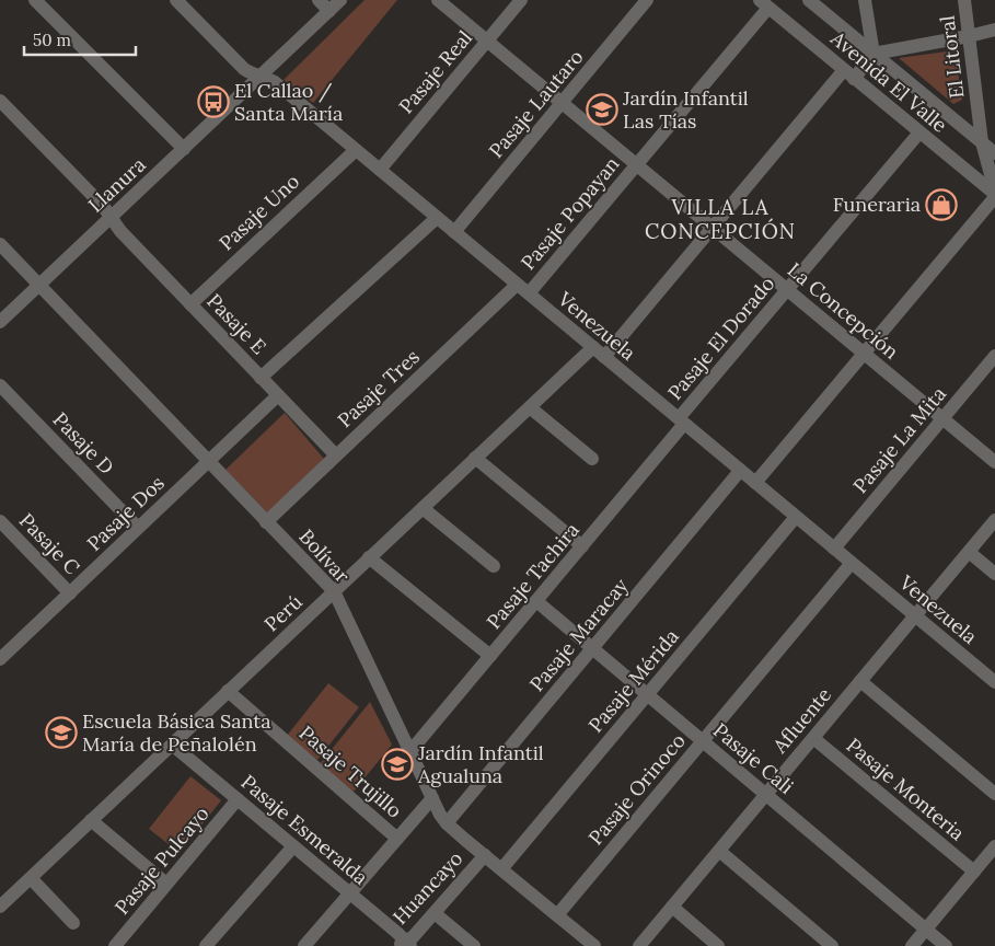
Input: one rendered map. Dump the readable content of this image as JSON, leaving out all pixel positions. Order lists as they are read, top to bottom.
{
  "streets": {
    "street": [
      "El Litoral",
      "Pasaje Real",
      "Avenida El Valle",
      "Pasaje Lautaro",
      "Llanura",
      "Pasaje Uno",
      "Pasaje Popayan",
      "La Concepción",
      "Pasaje E",
      "Venezuela",
      "Pasaje El Dorado",
      "Pasaje Tres",
      "Pasaje La Mita",
      "Pasaje D",
      "Pasaje Dos",
      "Pasaje C",
      "Bolívar",
      "Pasaje Tachira",
      "Perú",
      "Pasaje Maracay",
      "Pasaje Mérida",
      "Afluente",
      "Pasaje Cali",
      "Pasaje Trujillo",
      "Pasaje Orinoco",
      "Pasaje Monteria",
      "Pasaje Esmeralda",
      "Pasaje Pulcayo",
      "Huancayo"
    ]
  },
  "crossings": [
    ["El Litoral", "Avenida El Valle"],
    ["Pasaje Real", "La Concepción"],
    ["Pasaje Real", "Venezuela"],
    ["Avenida El Valle", "Pasaje Popayan"],
    ["Avenida El Valle", "Pasaje El Dorado"],
    ["Pasaje Lautaro", "La Concepción"],
    ["Pasaje Lautaro", "Venezuela"],
    ["Llanura", "Pasaje E"],
    ["Llanura", "Venezuela"],
    ["Llanura", "Bolívar"],
    ["Pasaje Uno", "Pasaje E"],
    ["Pasaje Uno", "Venezuela"],
    ["Pasaje Popayan", "La Concepción"],
    ["Pasaje Popayan", "Venezuela"],
    ["La Concepción", "Pasaje El Dorado"],
    ["La Concepción", "Pasaje La Mita"],
    ["Pasaje E", "Pasaje Tres"],
    ["Pasaje E", "Pasaje Dos"],
    ["Venezuela", "Pasaje El Dorado"],
    ["Venezuela", "Pasaje Tres"],
    ["Venezuela", "Pasaje La Mita"],
    ["Venezuela", "Pasaje Tachira"],
    ["Venezuela", "Perú"],
    ["Venezuela", "Pasaje Maracay"],
    ["Venezuela", "Pasaje Mérida"],
    ["Venezuela", "Afluente"],
    ["Venezuela", "Pasaje Orinoco"],
    ["Pasaje El Dorado", "Pasaje Tachira"],
    ["Pasaje Tres", "Bolívar"],
    ["Pasaje D", "Pasaje Dos"],
    ["Pasaje Dos", "Pasaje C"],
    ["Pasaje Dos", "Bolívar"],
    ["Bolívar", "Pasaje Tachira"],
    ["Bolívar", "Perú"],
    ["Bolívar", "Pasaje Maracay"],
    ["Bolívar", "Pasaje Mérida"],
    ["Bolívar", "Pasaje Orinoco"],
    ["Bolívar", "Huancayo"],
    ["Pasaje Tachira", "Pasaje Cali"],
    ["Perú", "Pasaje Trujillo"],
    ["Perú", "Pasaje Esmeralda"],
    ["Pasaje Maracay", "Pasaje Cali"],
    ["Pasaje Mérida", "Pasaje Cali"],
    ["Afluente", "Pasaje Cali"],
    ["Afluente", "Pasaje Monteria"],
    ["Pasaje Cali", "Pasaje Orinoco"],
    ["Pasaje Esmeralda", "Pasaje Pulcayo"],
    ["Pasaje Esmeralda", "Huancayo"]
  ],
  "districts": ["VILLA LA CONCEPCIÓN"],
  "places": {
    "bus stop": ["El Callao / Santa María"],
    "school or university": ["Jardín Infantil Las Tías", "Escuela Básica Santa María de Peñalolén", "Jardín Infantil Agualuna"],
    "shop": ["Funeraria"]
  },
  "scale_bar": "50 m"
}
